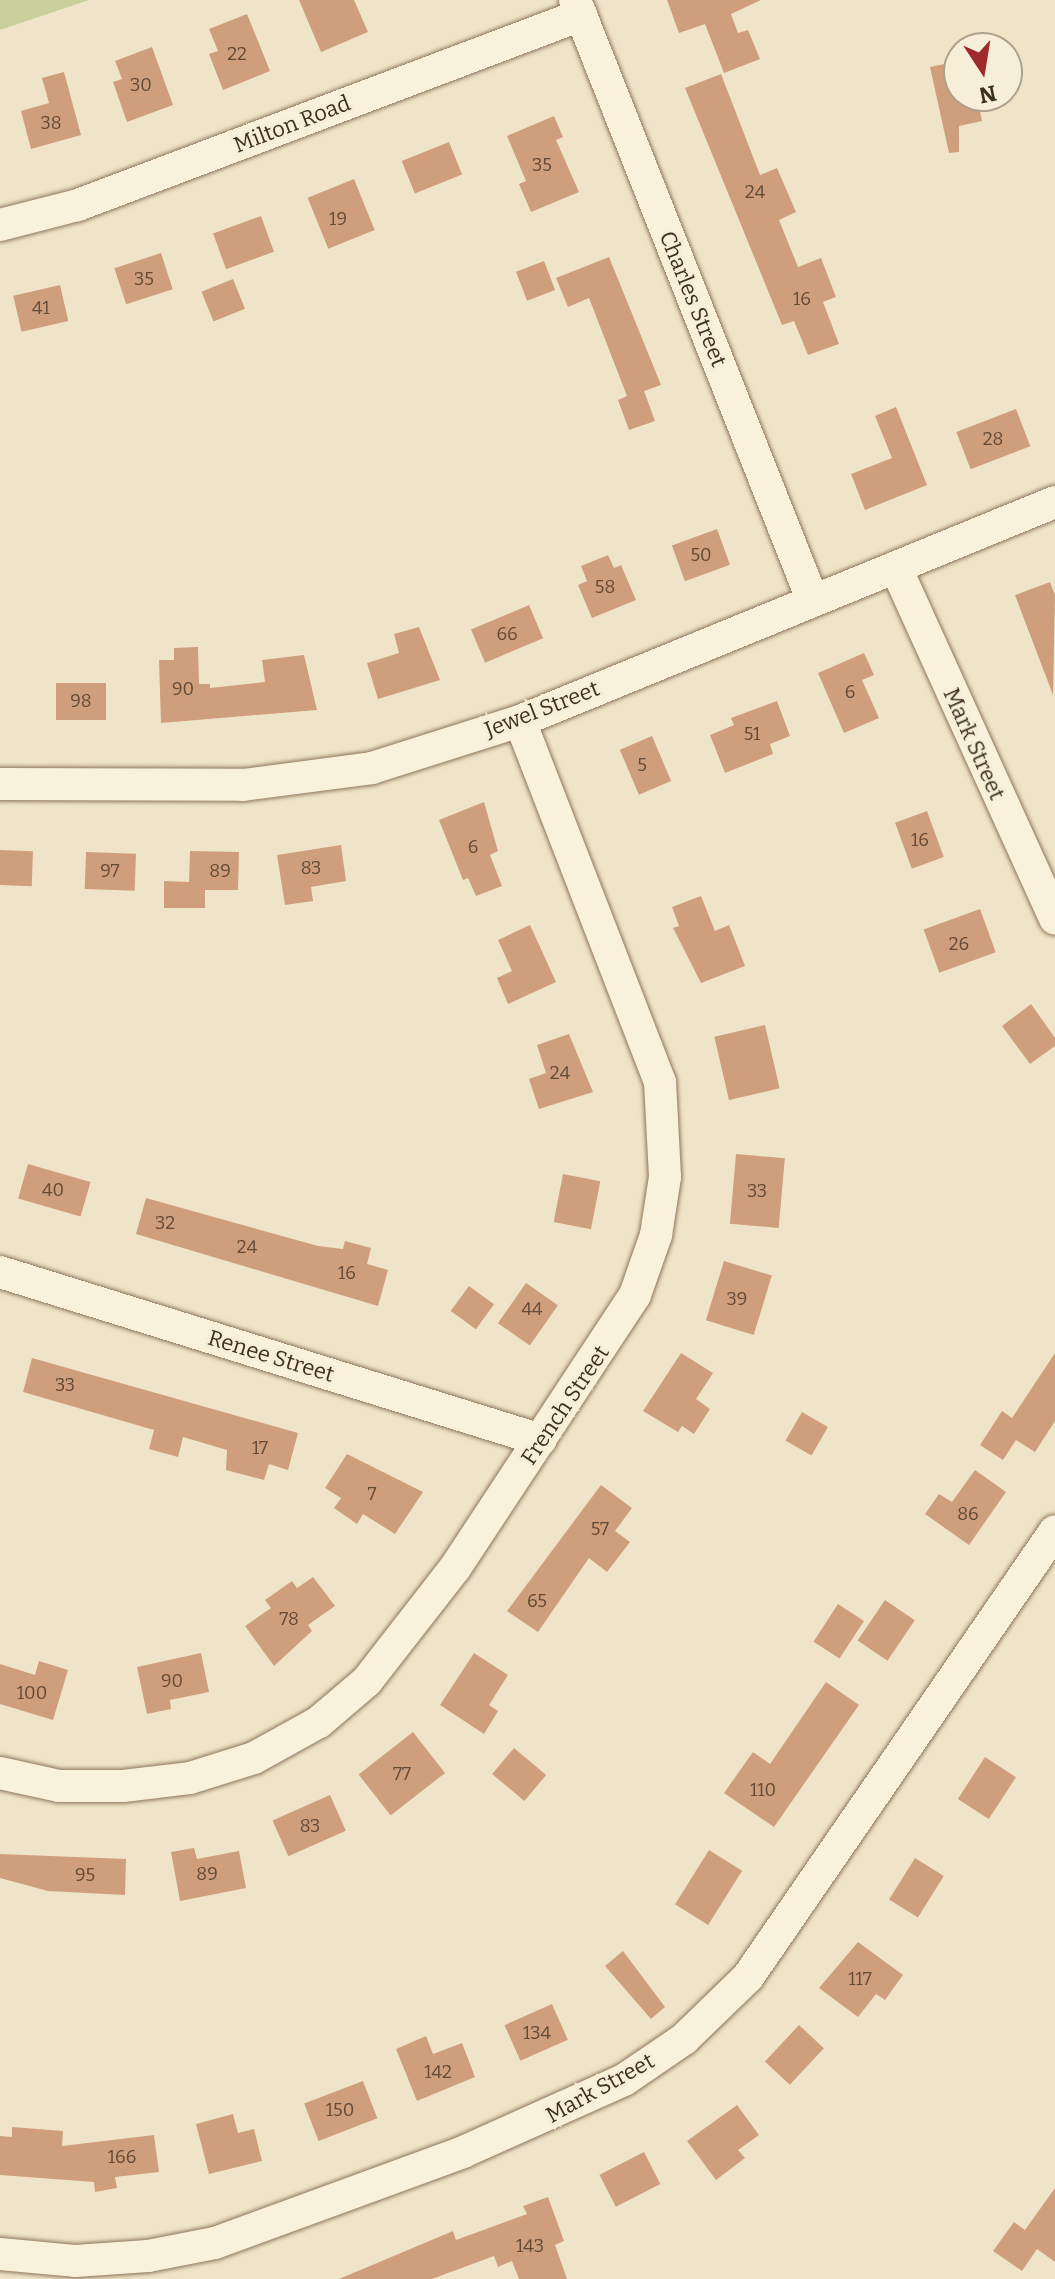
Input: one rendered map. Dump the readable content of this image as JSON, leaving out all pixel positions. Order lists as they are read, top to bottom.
{
  "streets": {
    "street": [
      "Milton Road",
      "Charles Street",
      "Jewel Street",
      "Mark Street",
      "Renee Street",
      "French Street"
    ]
  },
  "crossings": [
    ["Milton Road", "Charles Street"],
    ["Charles Street", "Jewel Street"],
    ["Jewel Street", "Mark Street"],
    ["Jewel Street", "French Street"],
    ["Renee Street", "French Street"]
  ],
  "house_numbers": [
    "22",
    "30",
    "38",
    "35",
    "24",
    "19",
    "35",
    "16",
    "41",
    "28",
    "50",
    "58",
    "66",
    "90",
    "6",
    "98",
    "51",
    "5",
    "16",
    "6",
    "83",
    "97",
    "89",
    "26",
    "24",
    "40",
    "33",
    "32",
    "24",
    "16",
    "39",
    "44",
    "33",
    "17",
    "7",
    "86",
    "57",
    "65",
    "78",
    "90",
    "100",
    "77",
    "110",
    "83",
    "89",
    "95",
    "117",
    "134",
    "142",
    "150",
    "166",
    "143"
  ],
  "north": "bottom"
}
